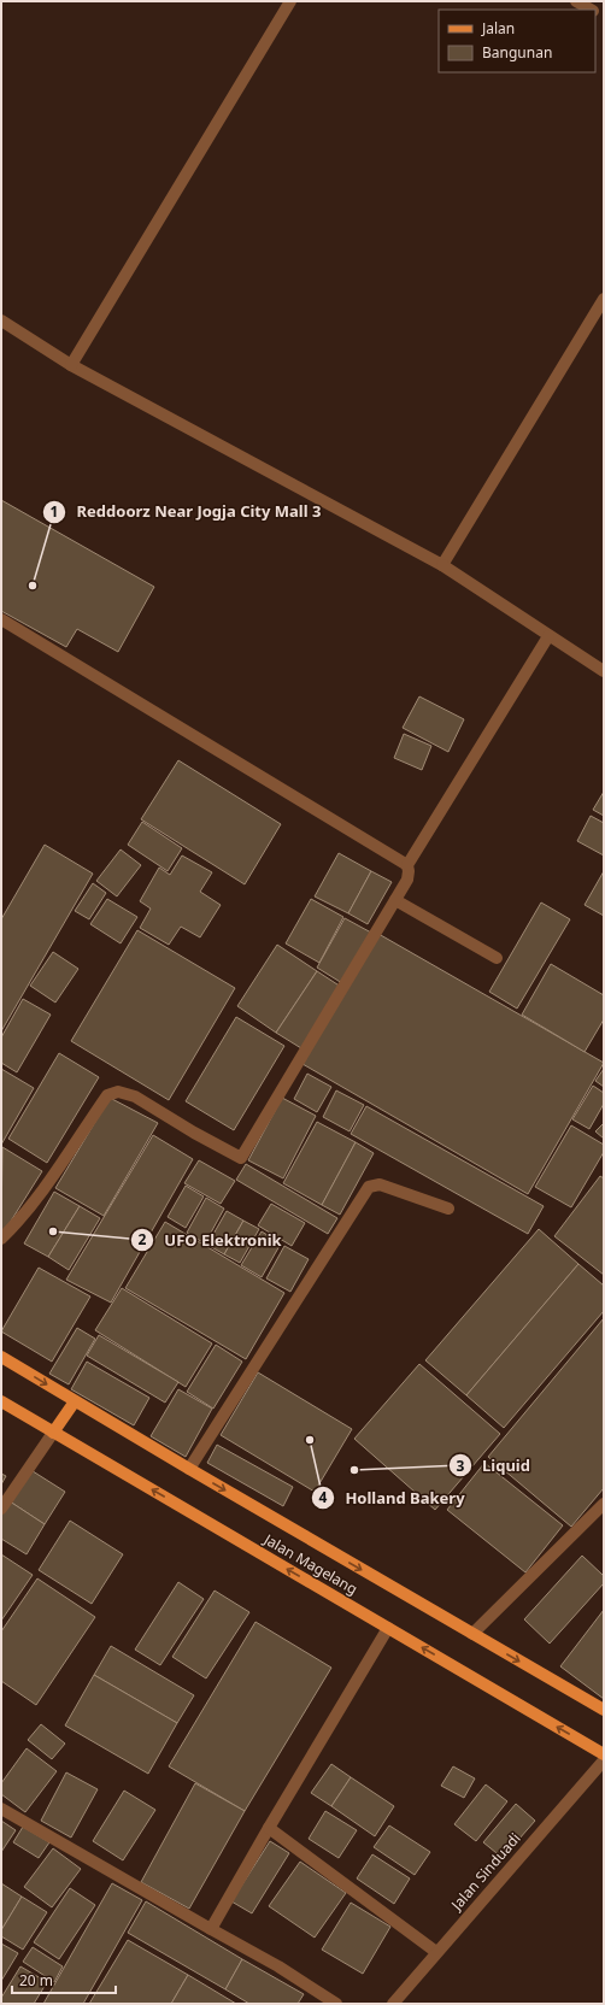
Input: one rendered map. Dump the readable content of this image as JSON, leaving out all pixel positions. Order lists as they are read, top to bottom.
{
  "streets": {
    "main road": ["Jalan Magelang"],
    "street": ["Jalan Sinduadi"]
  },
  "places": [
    "Reddoorz Near Jogja City Mall 3",
    "UFO Elektronik",
    "Holland Bakery",
    "Liquid"
  ],
  "legend": ["Jalan", "Bangunan"],
  "scale_bar": "20 m"
}
